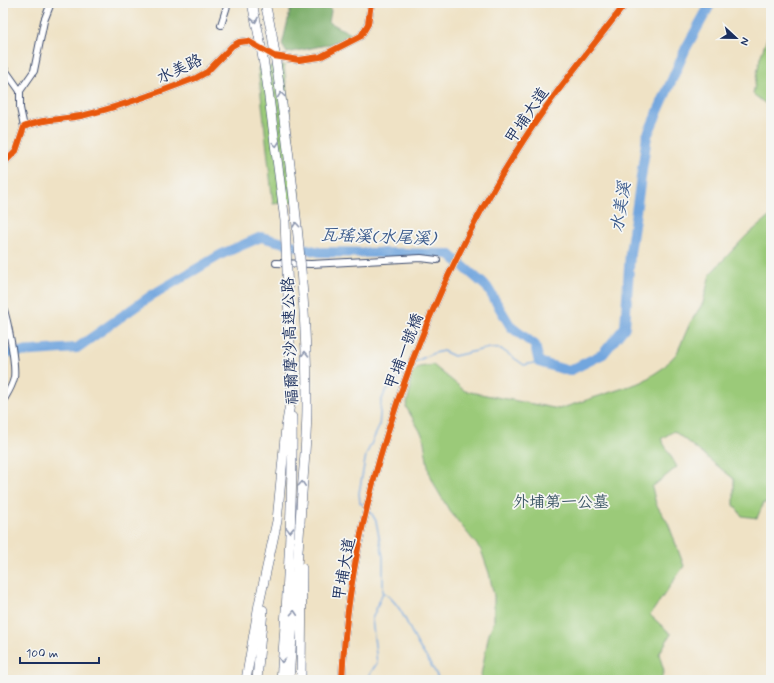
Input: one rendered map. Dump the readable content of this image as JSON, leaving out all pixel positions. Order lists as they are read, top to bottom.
{
  "streets": {
    "highway": ["福爾摩沙高速公路"],
    "street": ["水美路", "甲埔大道", "甲埔一號橋"]
  },
  "crossings": [
    ["甲埔大道", "甲埔一號橋"]
  ],
  "water": ["水美溪", "瓦瑤溪(水尾溪)"],
  "parks": ["外埔第一公墓"],
  "scale_bar": "100 m",
  "north": "right"
}
